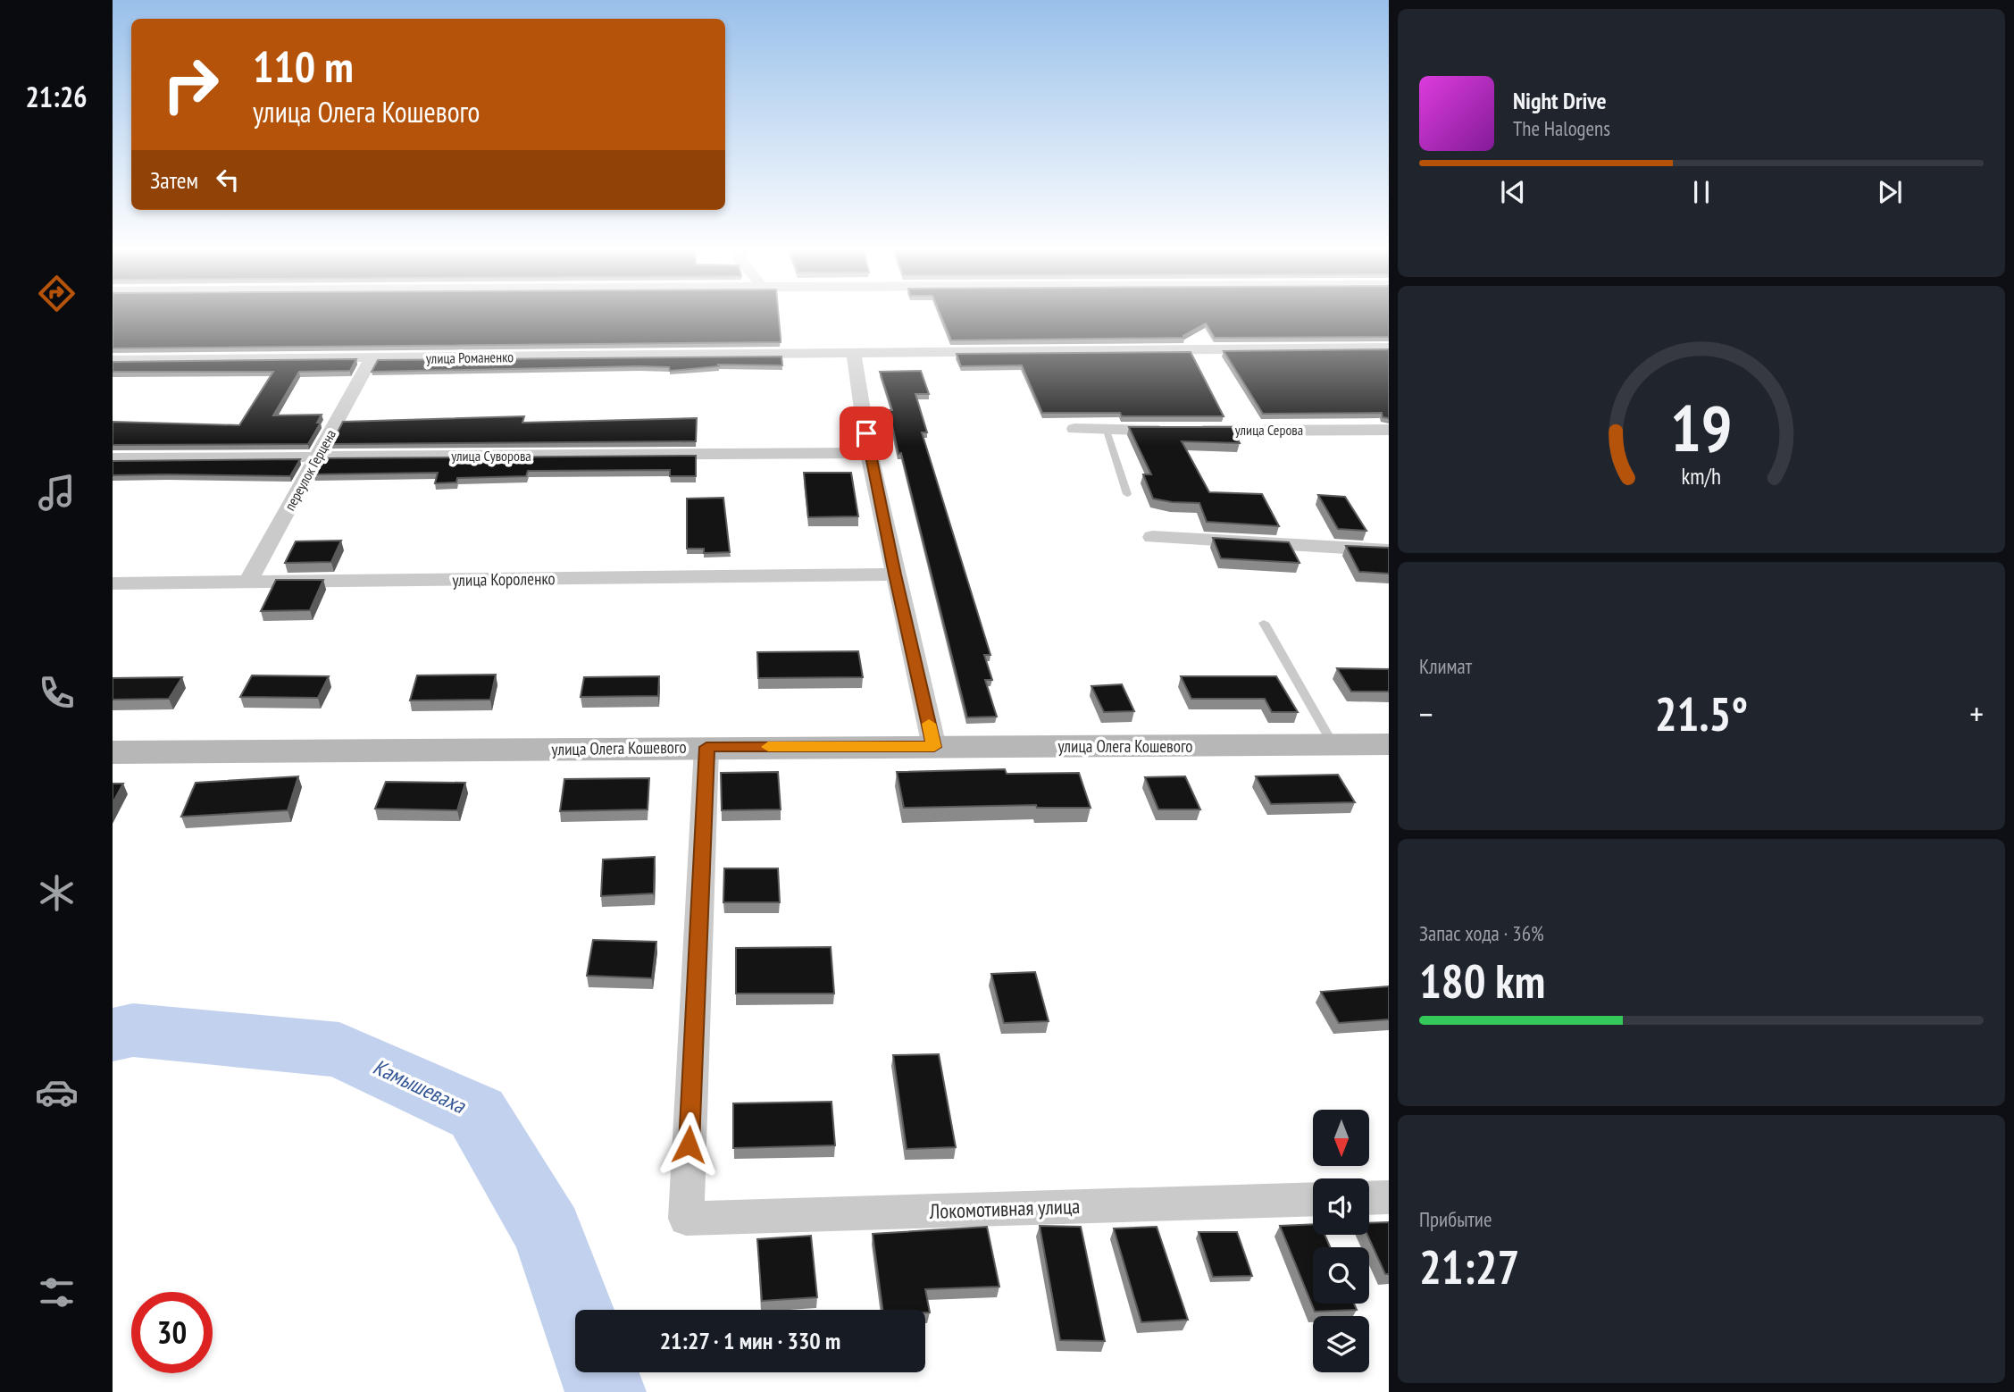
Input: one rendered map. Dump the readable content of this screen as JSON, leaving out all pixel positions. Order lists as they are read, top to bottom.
{
  "streets": {
    "street": [
      "улица Романенко",
      "улица Серова",
      "улица Суворова",
      "переулок Герцена",
      "улица Короленко",
      "улица Олега Кошевого",
      "Локомотивная улица"
    ]
  },
  "crossings": [
    ["улица Романенко", "переулок Герцена"],
    ["улица Суворова", "переулок Герцена"],
    ["переулок Герцена", "улица Короленко"],
    ["улица Олега Кошевого", "Локомотивная улица"]
  ],
  "water": ["Камышеваха"],
  "north": "bottom",
  "page": {
    "tabs": "21:26",
    "turn": ["110 m", "улица Олега Кошевого"],
    "song": ["Night Drive", "The Halogens"],
    "then": "Затем",
    "tile": [
      "Климат",
      ["Запас хода · 36%", "180 km"],
      ["Прибытие", "21:27"]
    ],
    "heat": ["−", "21.5°", "+"],
    "limit": "30",
    "trip": "21:27 · 1 мин · 330 m",
    "gauge": ["19", "km/h"]
  }
}
